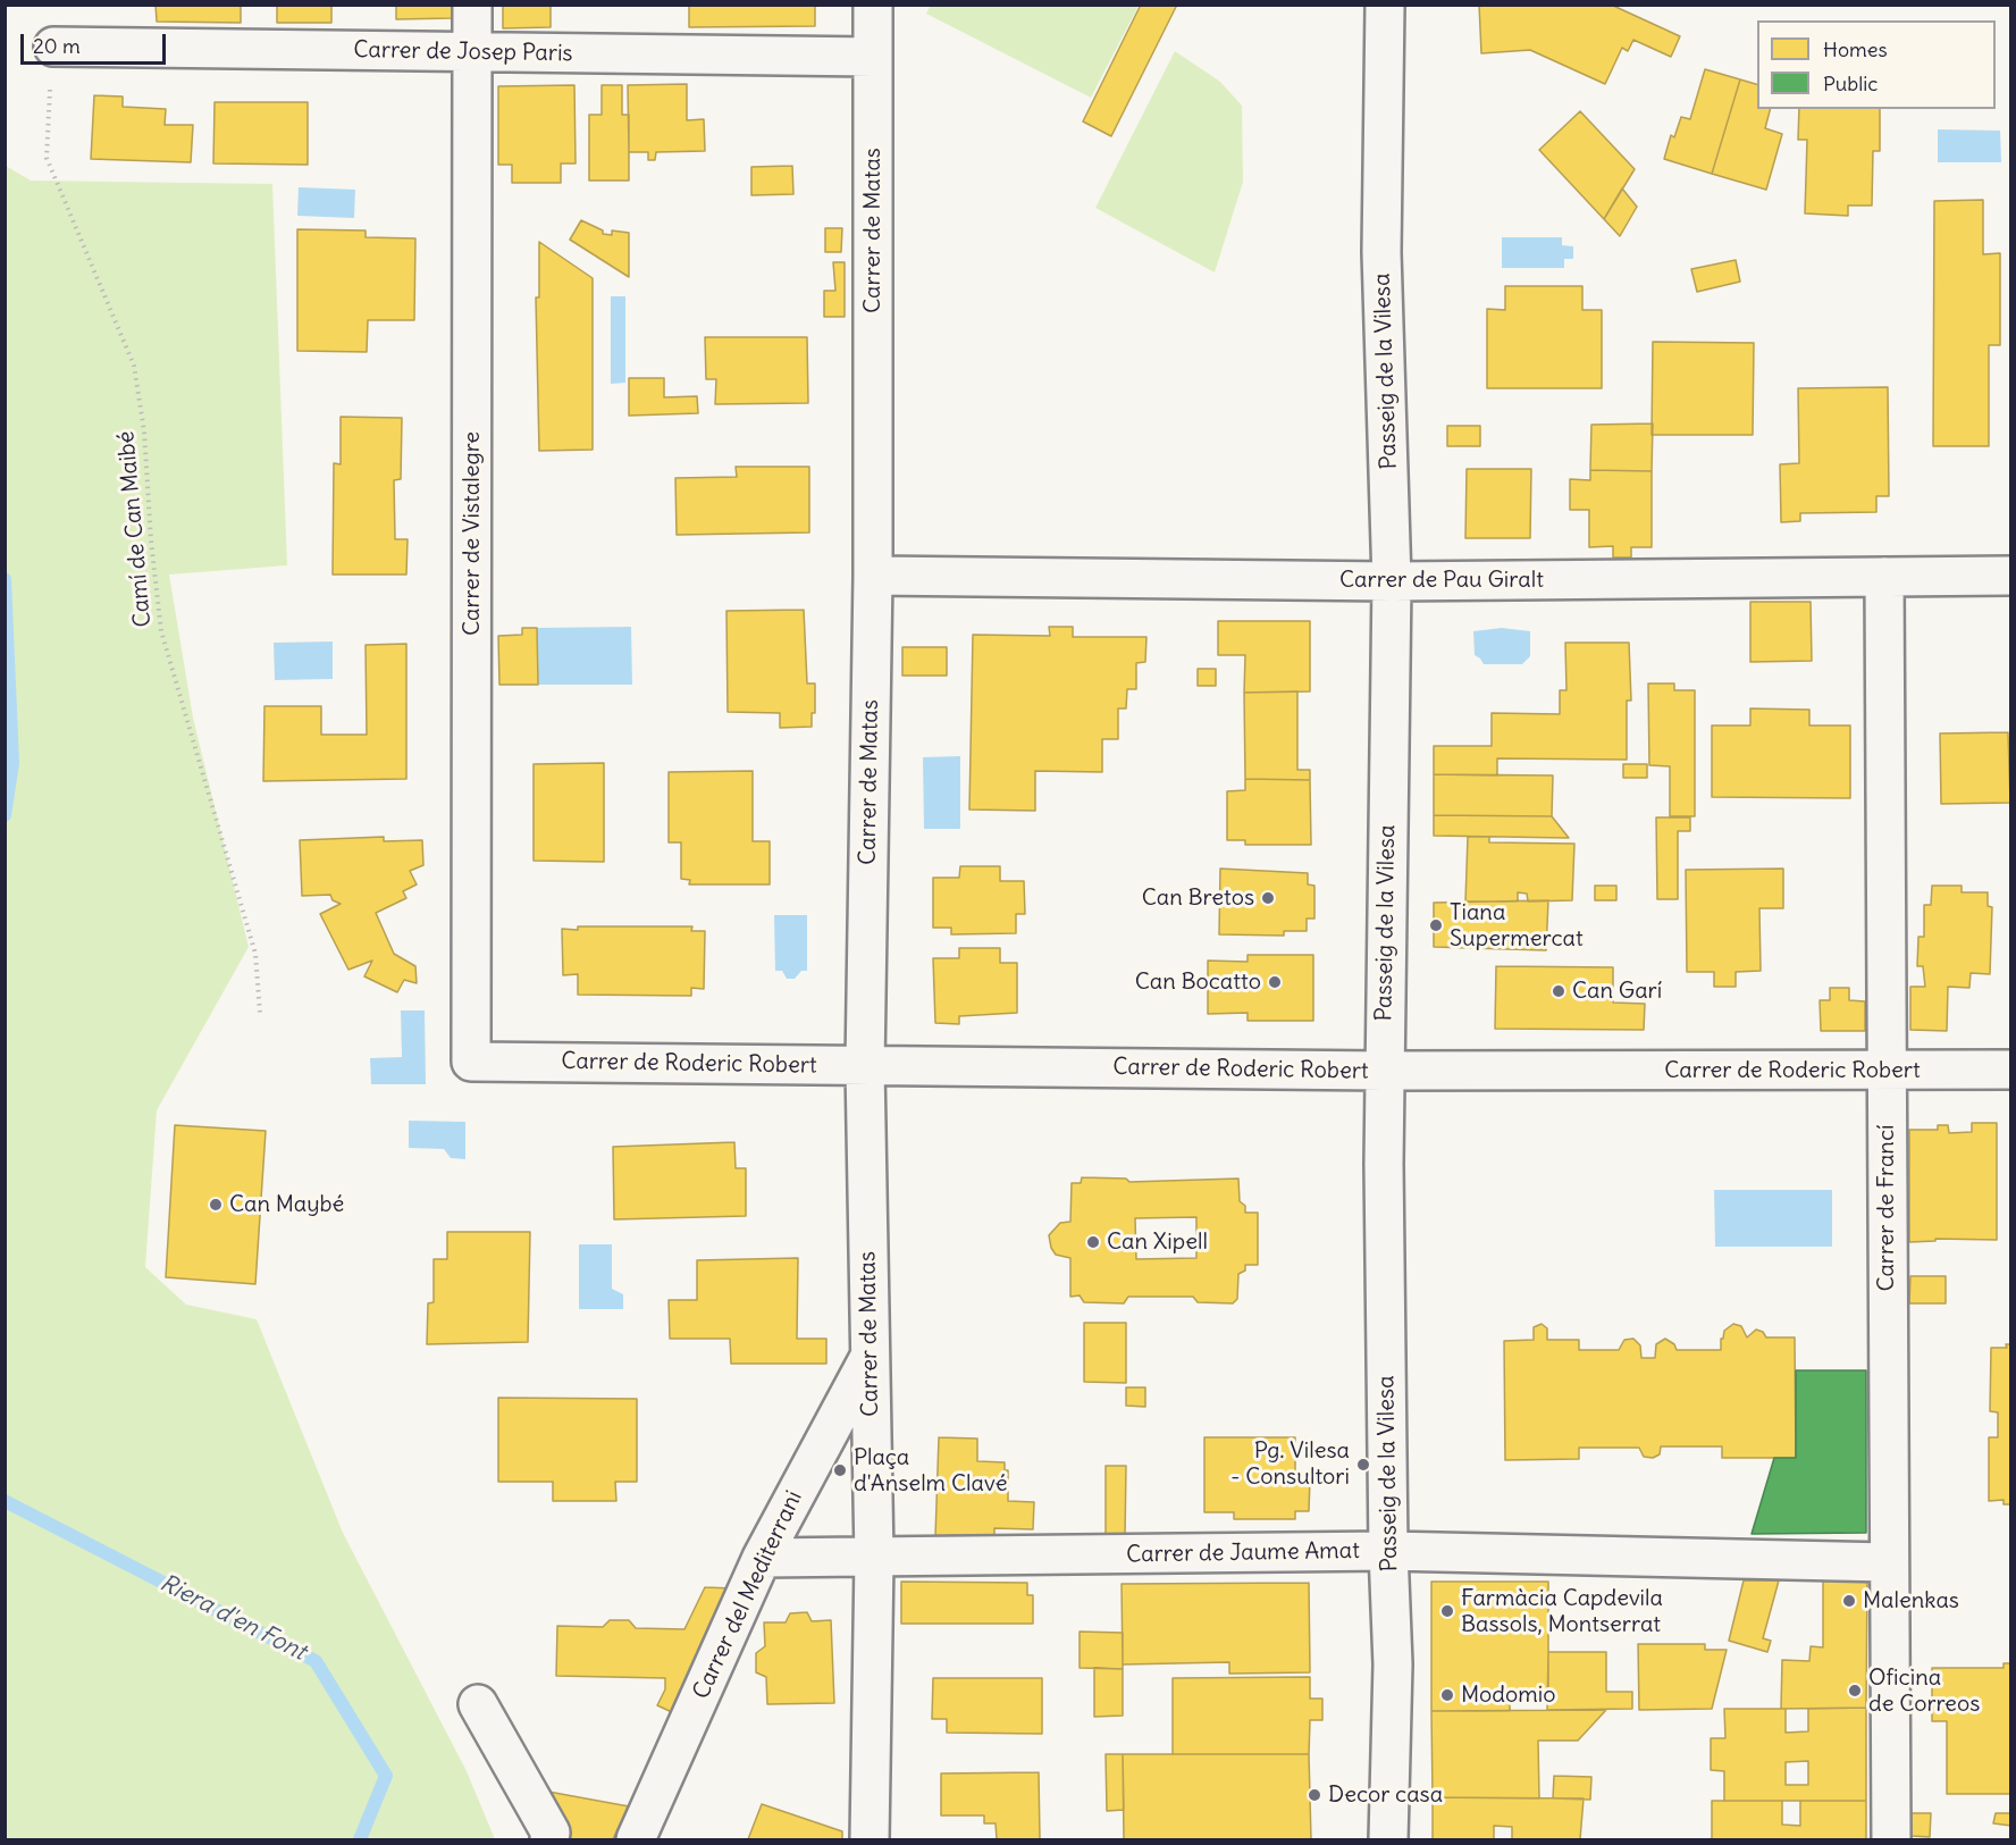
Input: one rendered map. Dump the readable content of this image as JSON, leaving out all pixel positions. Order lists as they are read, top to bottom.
{
  "streets": {
    "street": [
      "Carrer de Josep Paris",
      "Carrer de Matas",
      "Passeig de la Vilesa",
      "Carrer de Vistalegre",
      "Carrer de Pau Giralt",
      "Carrer de Roderic Robert",
      "Carrer de Francí",
      "Carrer de Jaume Amat",
      "Carrer del Mediterrani"
    ],
    "path": ["Camí de Can Maibé"]
  },
  "crossings": [
    ["Carrer de Josep Paris", "Carrer de Matas"],
    ["Carrer de Josep Paris", "Camí de Can Maibé"],
    ["Carrer de Josep Paris", "Carrer de Vistalegre"],
    ["Carrer de Matas", "Carrer de Pau Giralt"],
    ["Carrer de Matas", "Carrer de Roderic Robert"],
    ["Carrer de Matas", "Carrer de Jaume Amat"],
    ["Carrer de Matas", "Carrer del Mediterrani"],
    ["Passeig de la Vilesa", "Carrer de Pau Giralt"],
    ["Passeig de la Vilesa", "Carrer de Roderic Robert"],
    ["Passeig de la Vilesa", "Carrer de Jaume Amat"],
    ["Carrer de Vistalegre", "Carrer de Roderic Robert"],
    ["Carrer de Pau Giralt", "Carrer de Francí"],
    ["Carrer de Roderic Robert", "Carrer de Francí"],
    ["Carrer de Francí", "Carrer de Jaume Amat"],
    ["Carrer de Jaume Amat", "Carrer del Mediterrani"]
  ],
  "water": ["Riera d'en Font"],
  "places": [
    "Can Bretos",
    "Tiana Supermercat",
    "Can Bocatto",
    "Can Garí",
    "Can Maybé",
    "Can Xipell",
    "Pg. Vilesa - Consultori",
    "Plaça d'Anselm Clavé",
    "Malenkas",
    "Farmàcia Capdevila Bassols, Montserrat",
    "Oficina de Correos",
    "Modomio",
    "Decor casa"
  ],
  "legend": ["Homes", "Public"],
  "scale_bar": "20 m"
}
